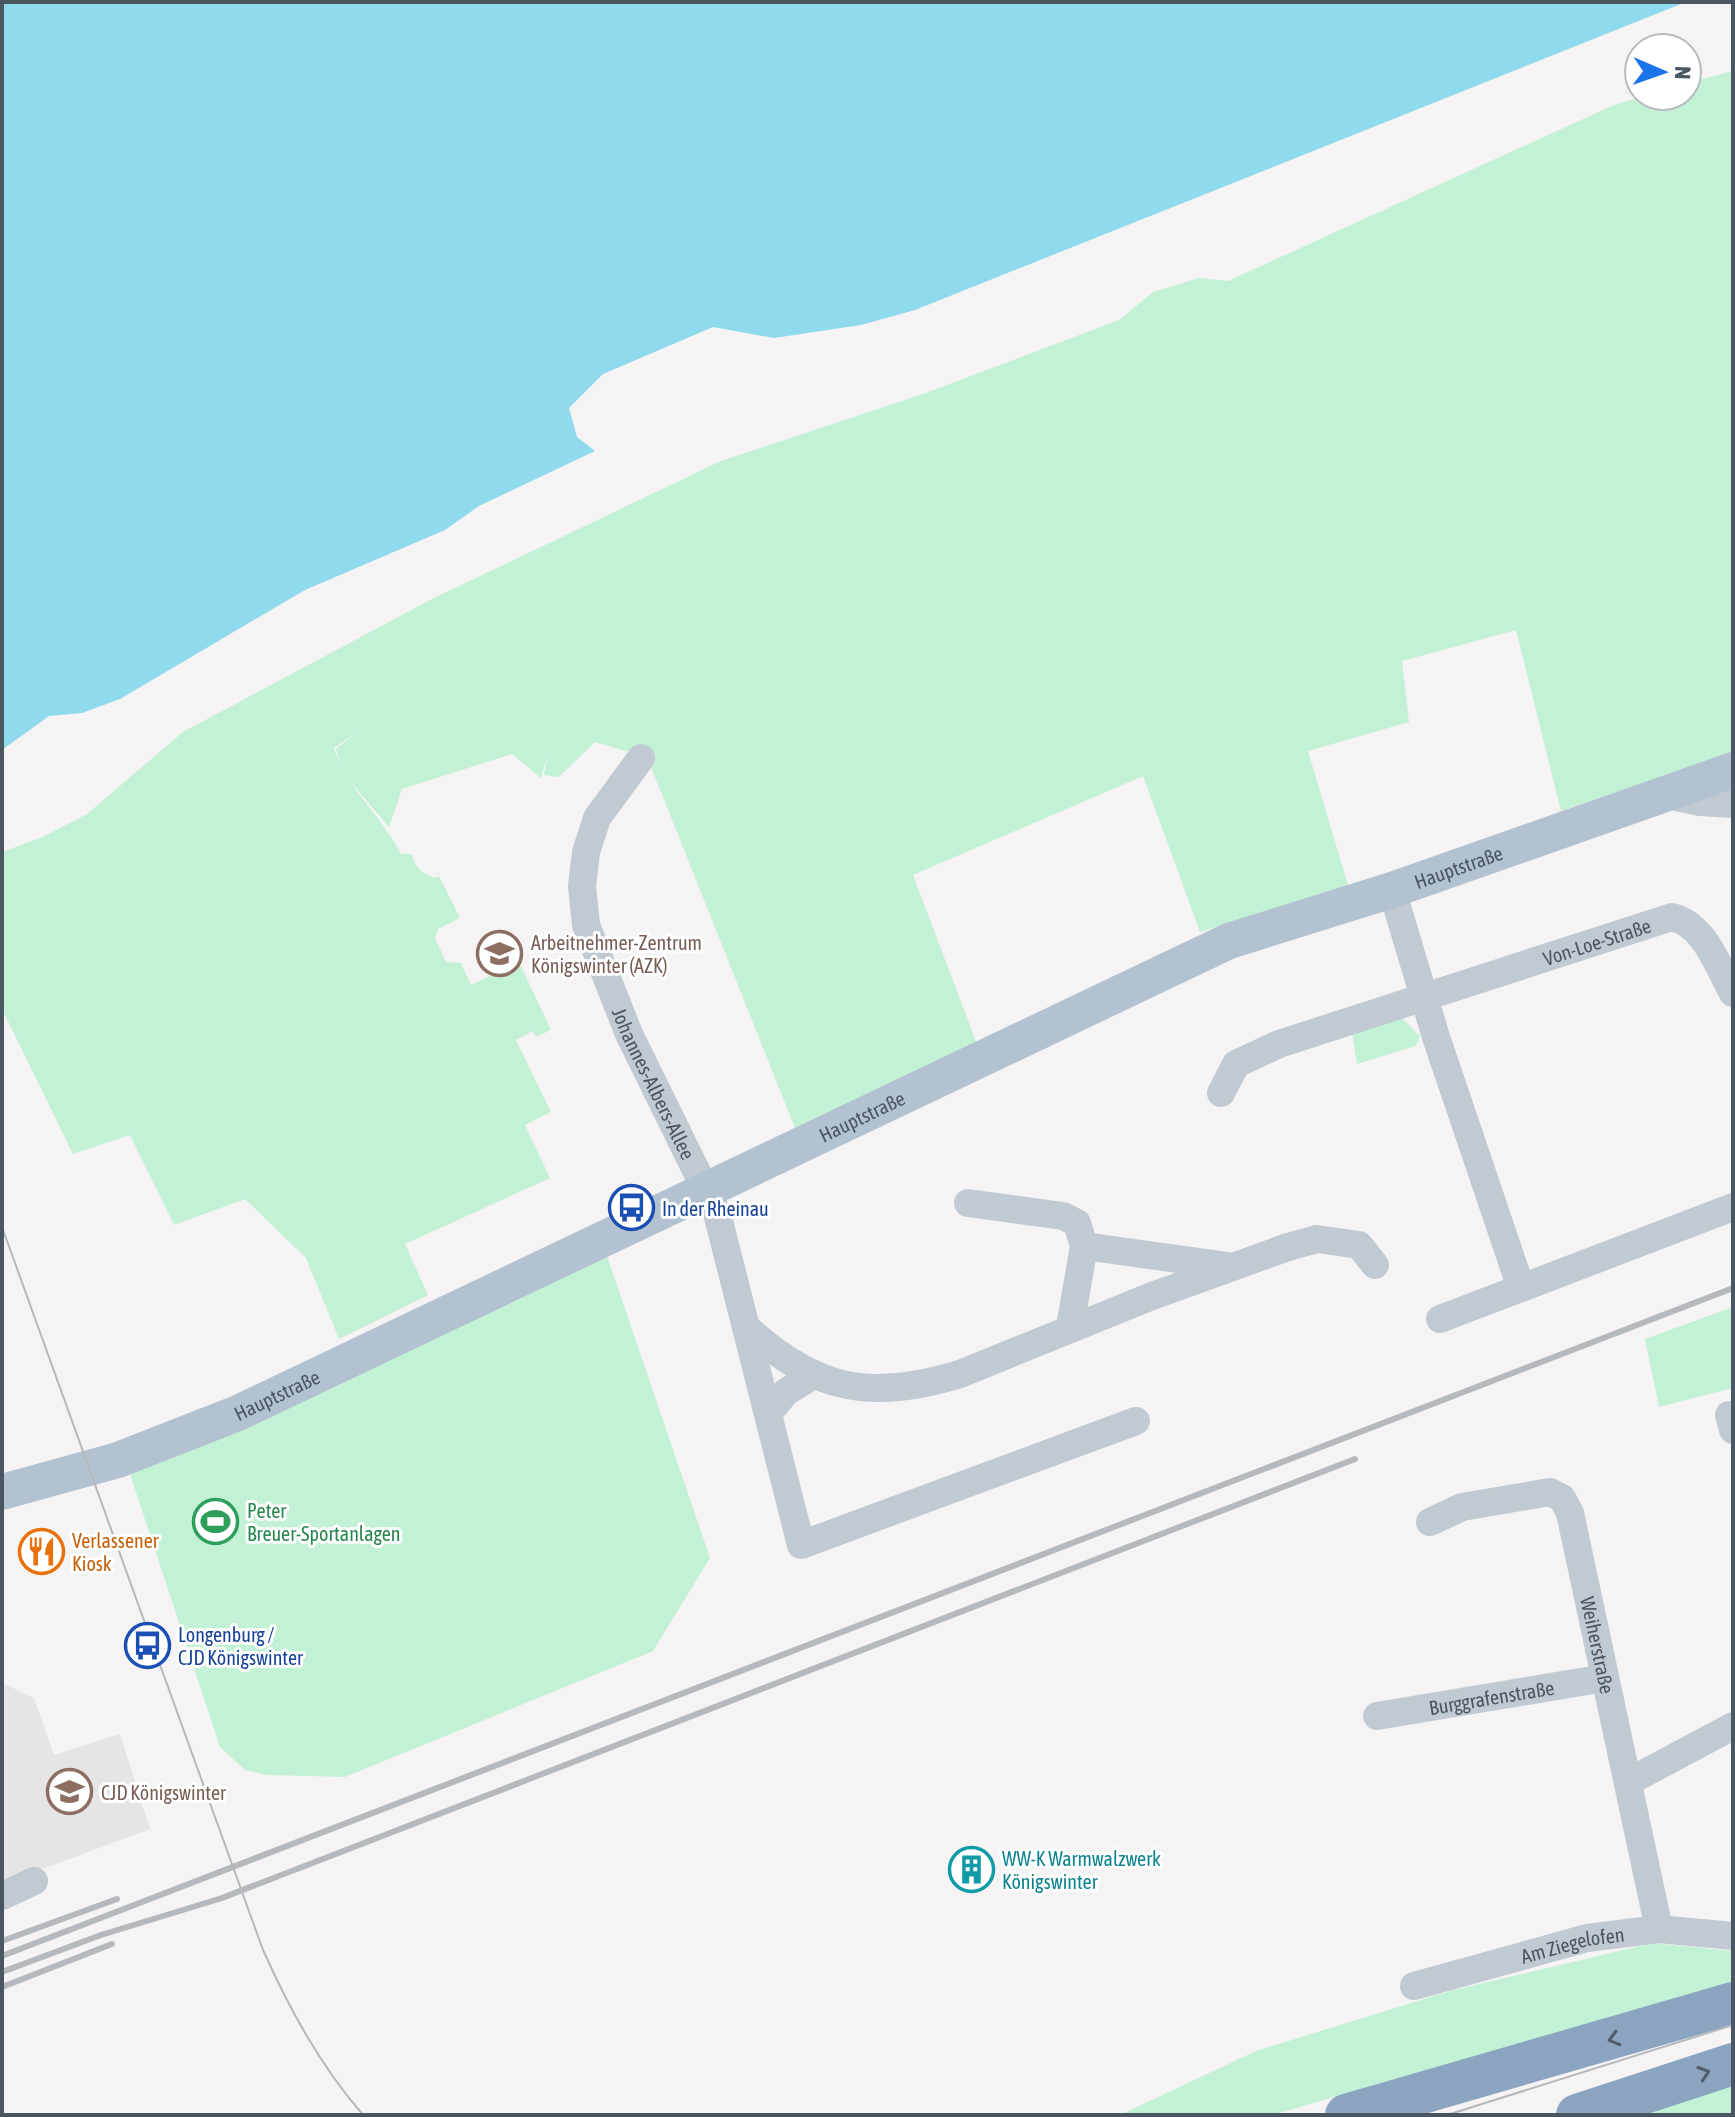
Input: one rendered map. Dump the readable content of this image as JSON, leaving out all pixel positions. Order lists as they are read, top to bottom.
{
  "streets": {
    "main road": ["Hauptstraße"],
    "street": [
      "Von-Loe-Straße",
      "Johannes-Albers-Allee",
      "Weiherstraße",
      "Burggrafenstraße",
      "Am Ziegelofen"
    ]
  },
  "crossings": [
    ["Hauptstraße", "Johannes-Albers-Allee"],
    ["Weiherstraße", "Burggrafenstraße"],
    ["Weiherstraße", "Am Ziegelofen"]
  ],
  "places": {
    "school or university": ["Arbeitnehmer-Zentrum Königswinter (AZK)", "CJD Königswinter"],
    "bus stop": ["In der Rheinau", "Longenburg / CJD Königswinter"],
    "sports": ["Peter Breuer-Sportanlagen"],
    "restaurant": ["Verlassener Kiosk"],
    "building": ["WW-K Warmwalzwerk Königswinter"]
  },
  "north": "right"
}
